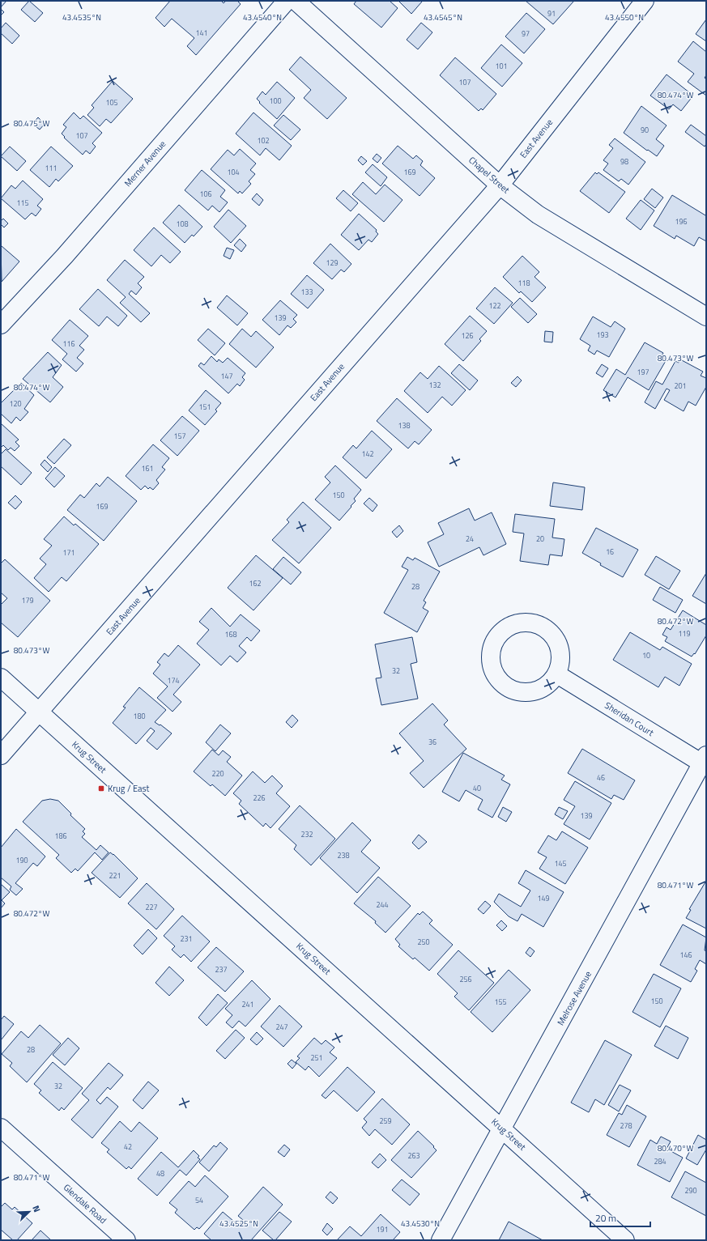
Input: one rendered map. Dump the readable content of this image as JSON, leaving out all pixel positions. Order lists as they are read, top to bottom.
{
  "streets": {
    "street": [
      "East Avenue",
      "Merner Avenue",
      "Chapel Street",
      "Sheridan Court",
      "Krug Street",
      "Melrose Avenue",
      "Glendale Road"
    ]
  },
  "crossings": [
    ["East Avenue", "Chapel Street"],
    ["East Avenue", "Krug Street"],
    ["Sheridan Court", "Melrose Avenue"],
    ["Krug Street", "Melrose Avenue"]
  ],
  "places": {
    "transit": ["Krug / East"]
  },
  "house_numbers": [
    "91",
    "141",
    "97",
    "101",
    "107",
    "100",
    "105",
    "90",
    "107",
    "102",
    "98",
    "111",
    "104",
    "169",
    "106",
    "115",
    "196",
    "108",
    "129",
    "118",
    "133",
    "122",
    "139",
    "193",
    "126",
    "116",
    "197",
    "147",
    "132",
    "201",
    "120",
    "151",
    "138",
    "157",
    "142",
    "161",
    "150",
    "169",
    "24",
    "20",
    "16",
    "171",
    "162",
    "28",
    "179",
    "119",
    "168",
    "10",
    "32",
    "174",
    "180",
    "36",
    "220",
    "46",
    "40",
    "226",
    "139",
    "232",
    "186",
    "238",
    "190",
    "145",
    "221",
    "149",
    "244",
    "227",
    "231",
    "250",
    "146",
    "237",
    "256",
    "150",
    "155",
    "241",
    "247",
    "28",
    "251",
    "32",
    "259",
    "278",
    "42",
    "263",
    "284",
    "48",
    "290",
    "54",
    "191"
  ],
  "scale_bar": "20 m",
  "north": "top right",
  "coordinates": [
    "43.4535°N",
    "43.4540°N",
    "43.4550°N",
    "43.4545°N",
    "80.474°W",
    "80.475°W",
    "80.473°W",
    "80.472°W",
    "80.471°W",
    "80.470°W",
    "43.4525°N",
    "43.4530°N"
  ]
}
